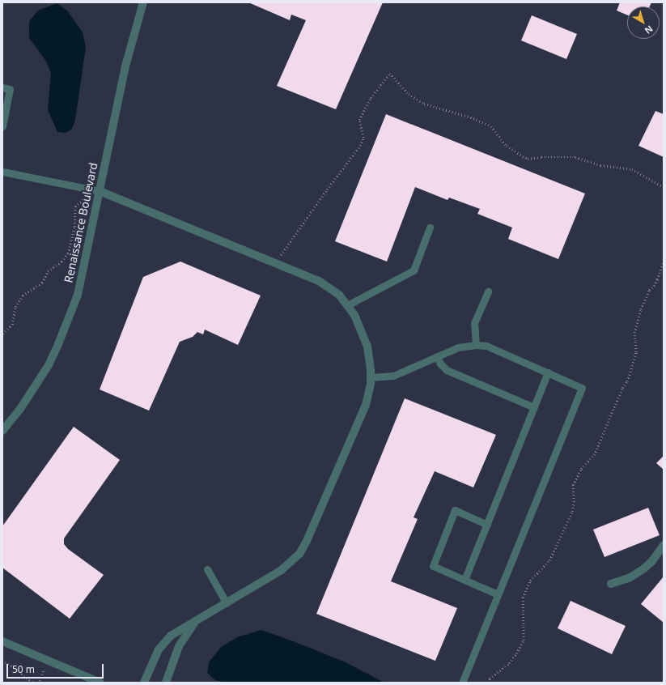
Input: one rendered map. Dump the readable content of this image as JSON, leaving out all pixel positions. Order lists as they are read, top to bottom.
{
  "streets": {
    "street": ["Renaissance Boulevard"]
  },
  "scale_bar": "50 m",
  "north": "bottom right"
}
